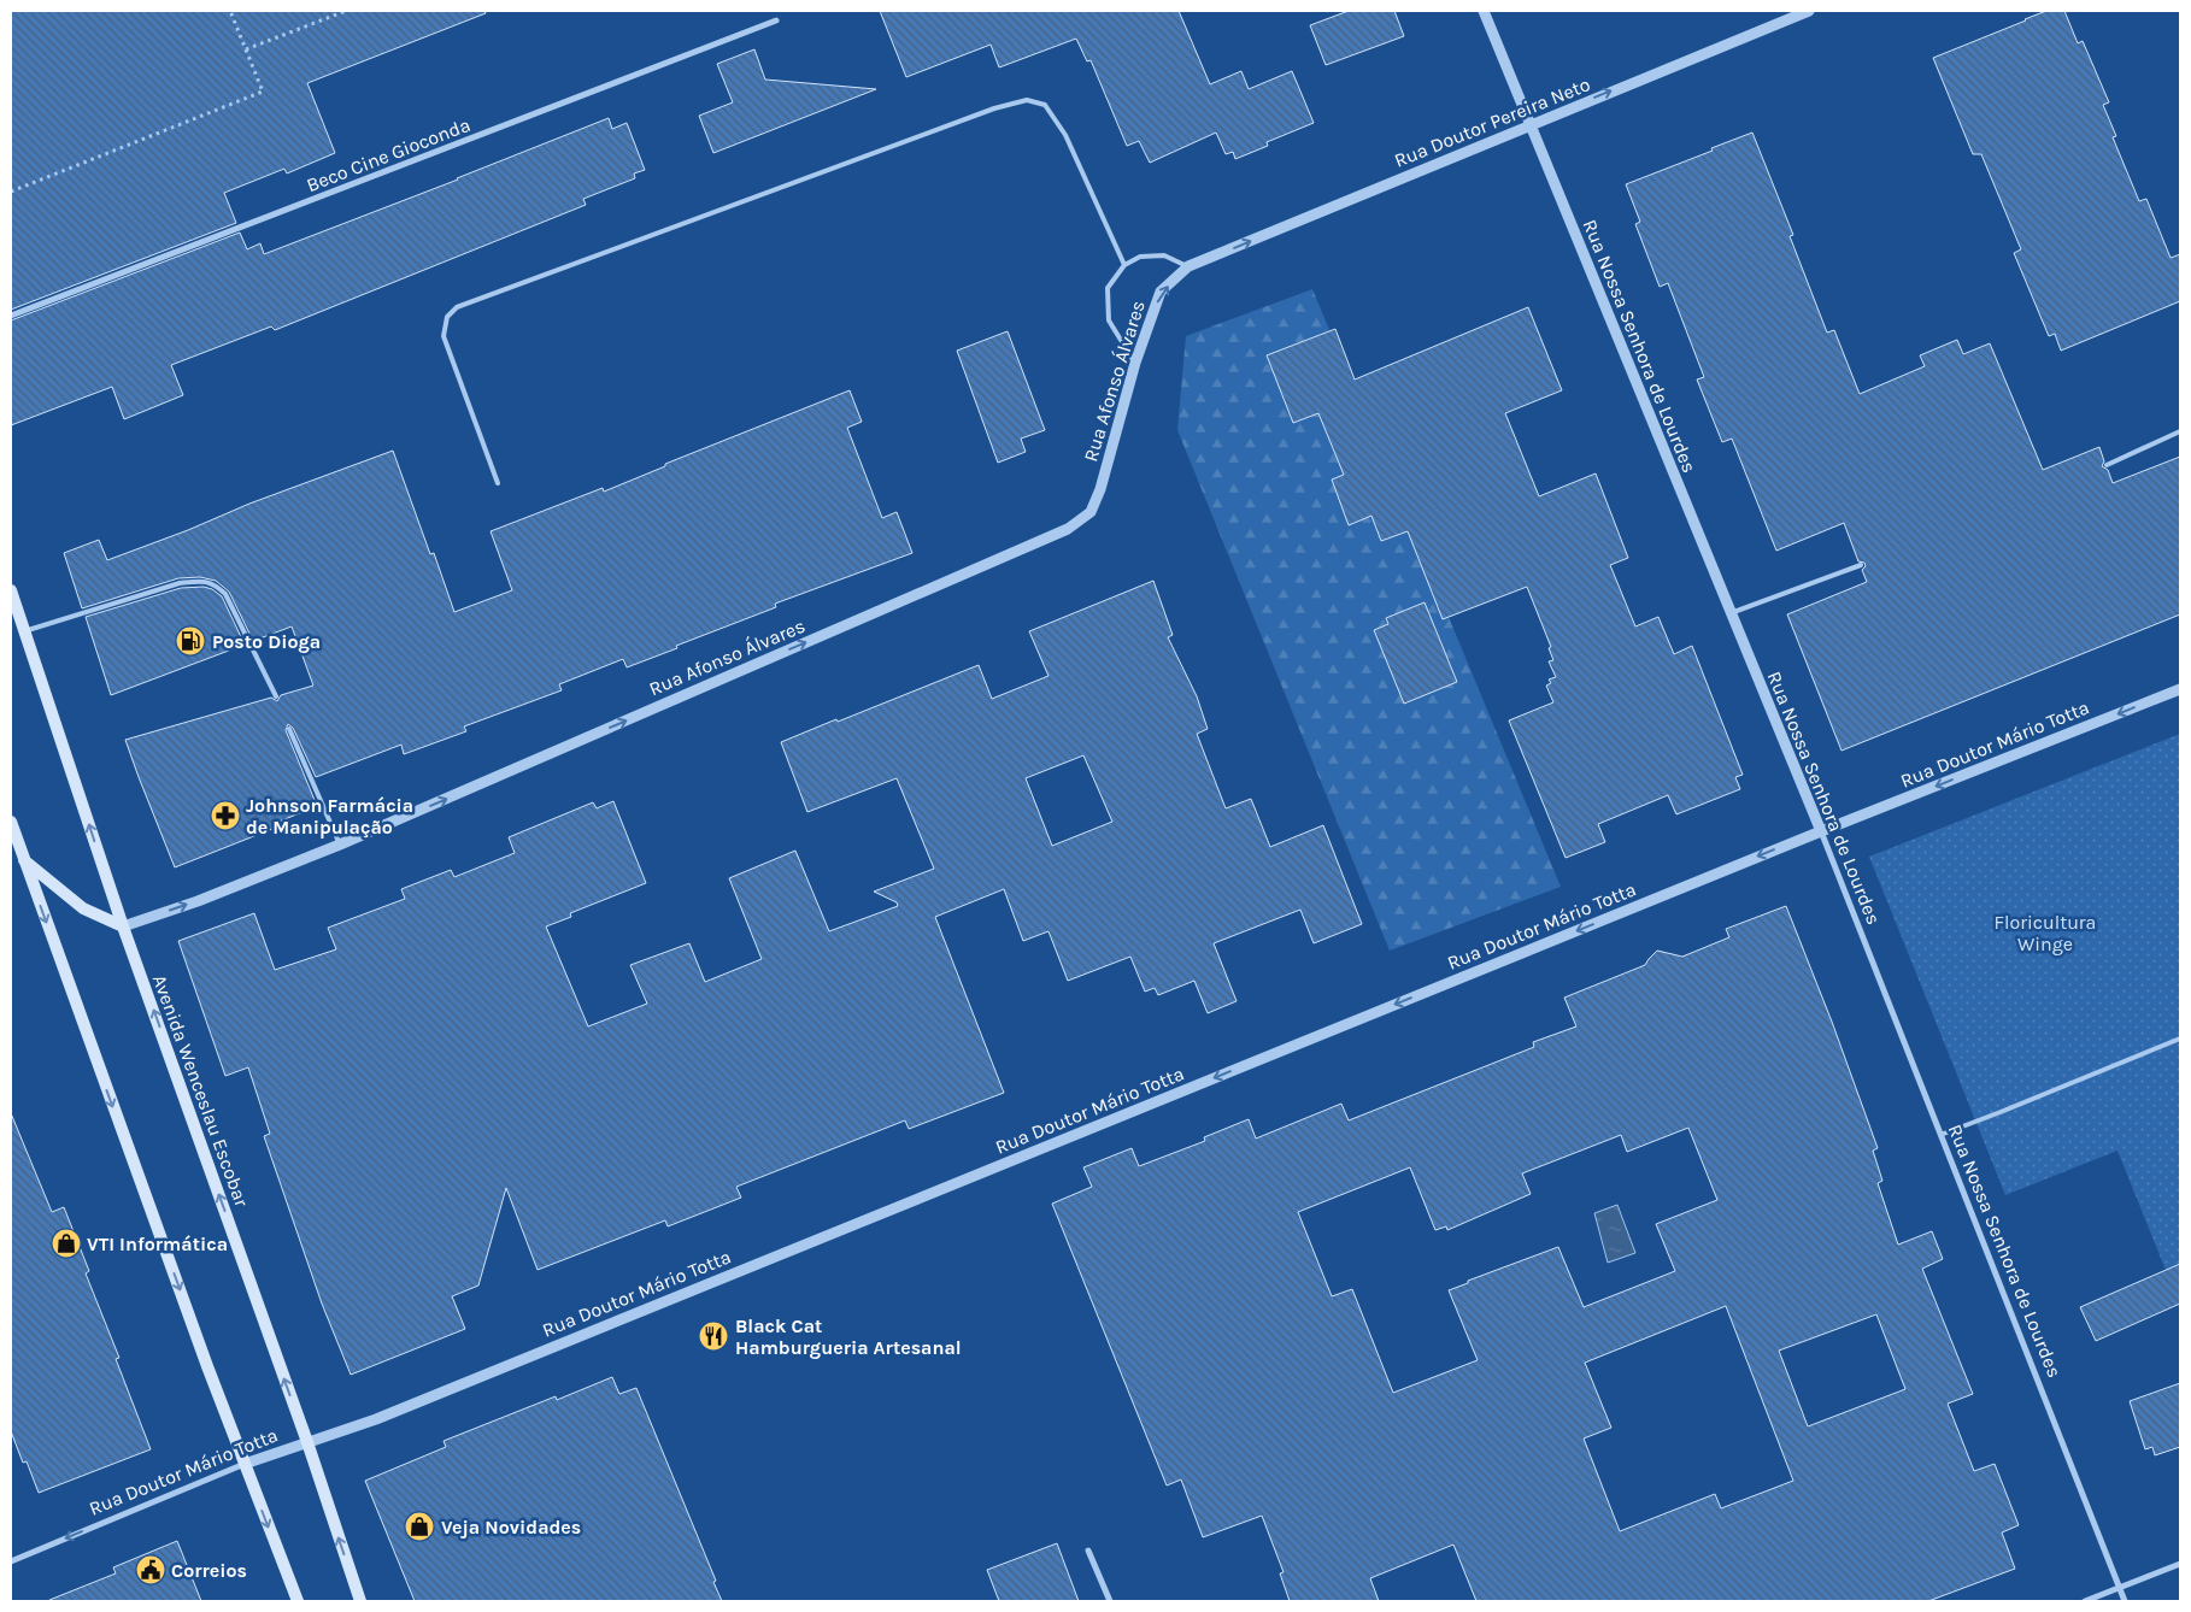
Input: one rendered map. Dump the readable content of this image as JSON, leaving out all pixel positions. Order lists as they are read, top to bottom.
{
  "streets": {
    "main road": ["Avenida Wenceslau Escobar"],
    "street": [
      "Rua Doutor Pereira Neto",
      "Beco Cine Gioconda",
      "Rua Nossa Senhora de Lourdes",
      "Rua Afonso Álvares",
      "Rua Doutor Mário Totta"
    ]
  },
  "crossings": [
    ["Rua Doutor Pereira Neto", "Rua Nossa Senhora de Lourdes"],
    ["Rua Doutor Pereira Neto", "Rua Afonso Álvares"],
    ["Rua Nossa Senhora de Lourdes", "Rua Doutor Mário Totta"],
    ["Rua Afonso Álvares", "Avenida Wenceslau Escobar"],
    ["Rua Doutor Mário Totta", "Avenida Wenceslau Escobar"]
  ],
  "one_way": ["Rua Doutor Pereira Neto", "Rua Afonso Álvares", "Rua Doutor Mário Totta"],
  "parks": ["Floricultura Winge"],
  "places": {
    "fuel station": ["Posto Dioga"],
    "pharmacy": ["Johnson Farmácia de Manipulação"],
    "shop": ["VTI Informática", "Veja Novidades"],
    "restaurant": ["Black Cat Hamburgueria Artesanal"],
    "public building": ["Correios"]
  }
}
